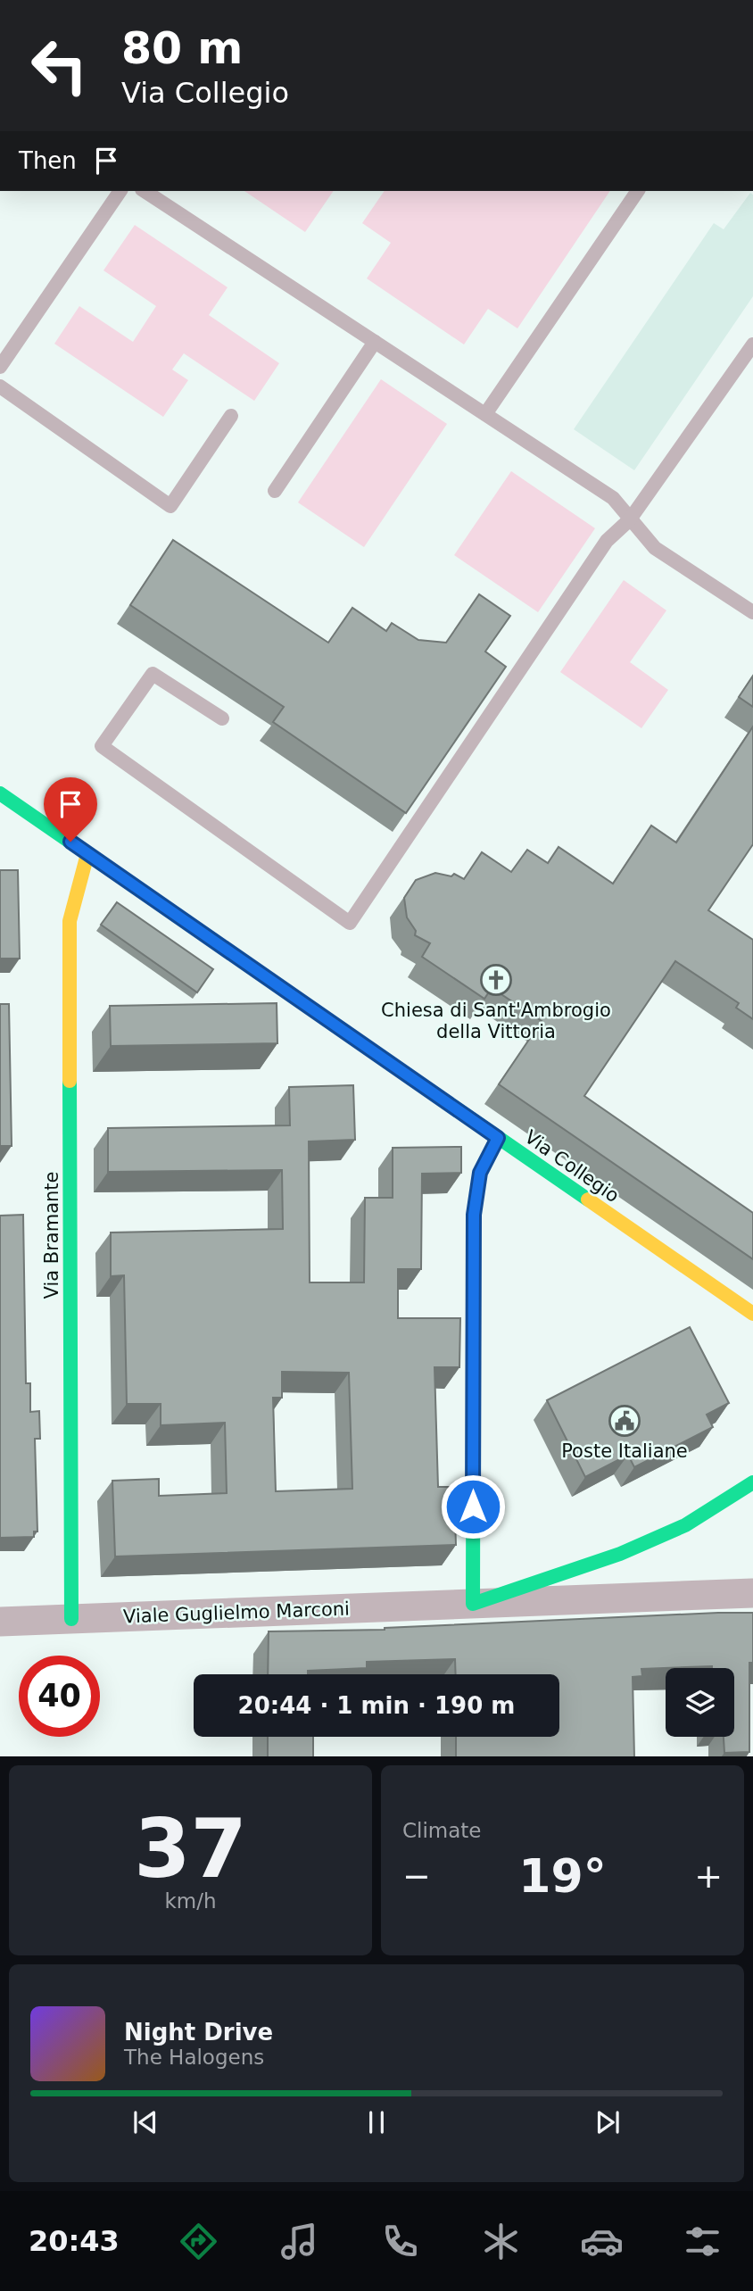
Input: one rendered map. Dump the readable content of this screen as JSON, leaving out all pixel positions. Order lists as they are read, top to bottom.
{
  "streets": {
    "street": ["Via Collegio", "Via Bramante", "Viale Guglielmo Marconi"]
  },
  "crossings": [
    ["Via Collegio", "Via Bramante"],
    ["Via Bramante", "Viale Guglielmo Marconi"]
  ],
  "places": {
    "church": ["Chiesa di Sant'Ambrogio della Vittoria"],
    "public building": ["Poste Italiane"]
  },
  "page": {
    "turn": ["80 m", "Via Collegio"],
    "then": "Then",
    "limit": "40",
    "trip": "20:44 · 1 min · 190 m",
    "tile": [
      ["37", "km/h"],
      "Climate"
    ],
    "heat": ["−", "19°", "+"],
    "song": ["Night Drive", "The Halogens"],
    "tabs": "20:43"
  }
}
